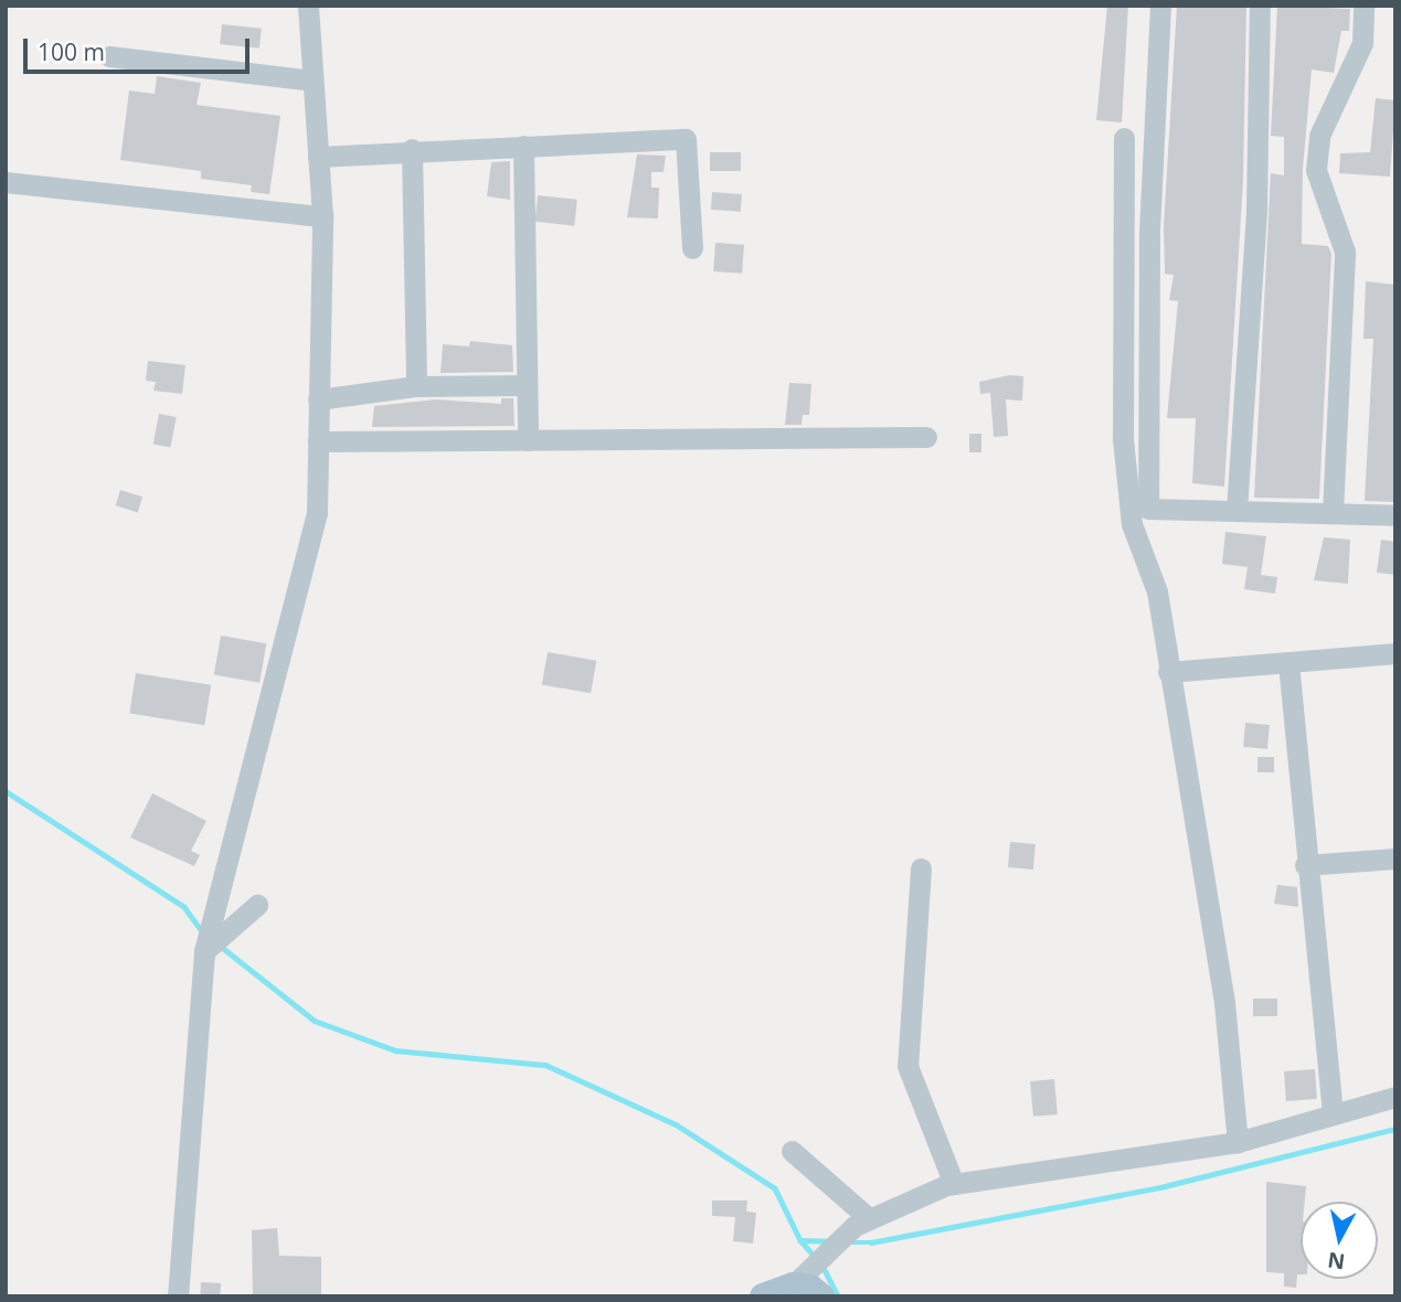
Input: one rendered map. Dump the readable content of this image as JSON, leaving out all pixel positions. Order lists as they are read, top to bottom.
{
  "scale_bar": "100 m",
  "north": "bottom"
}
